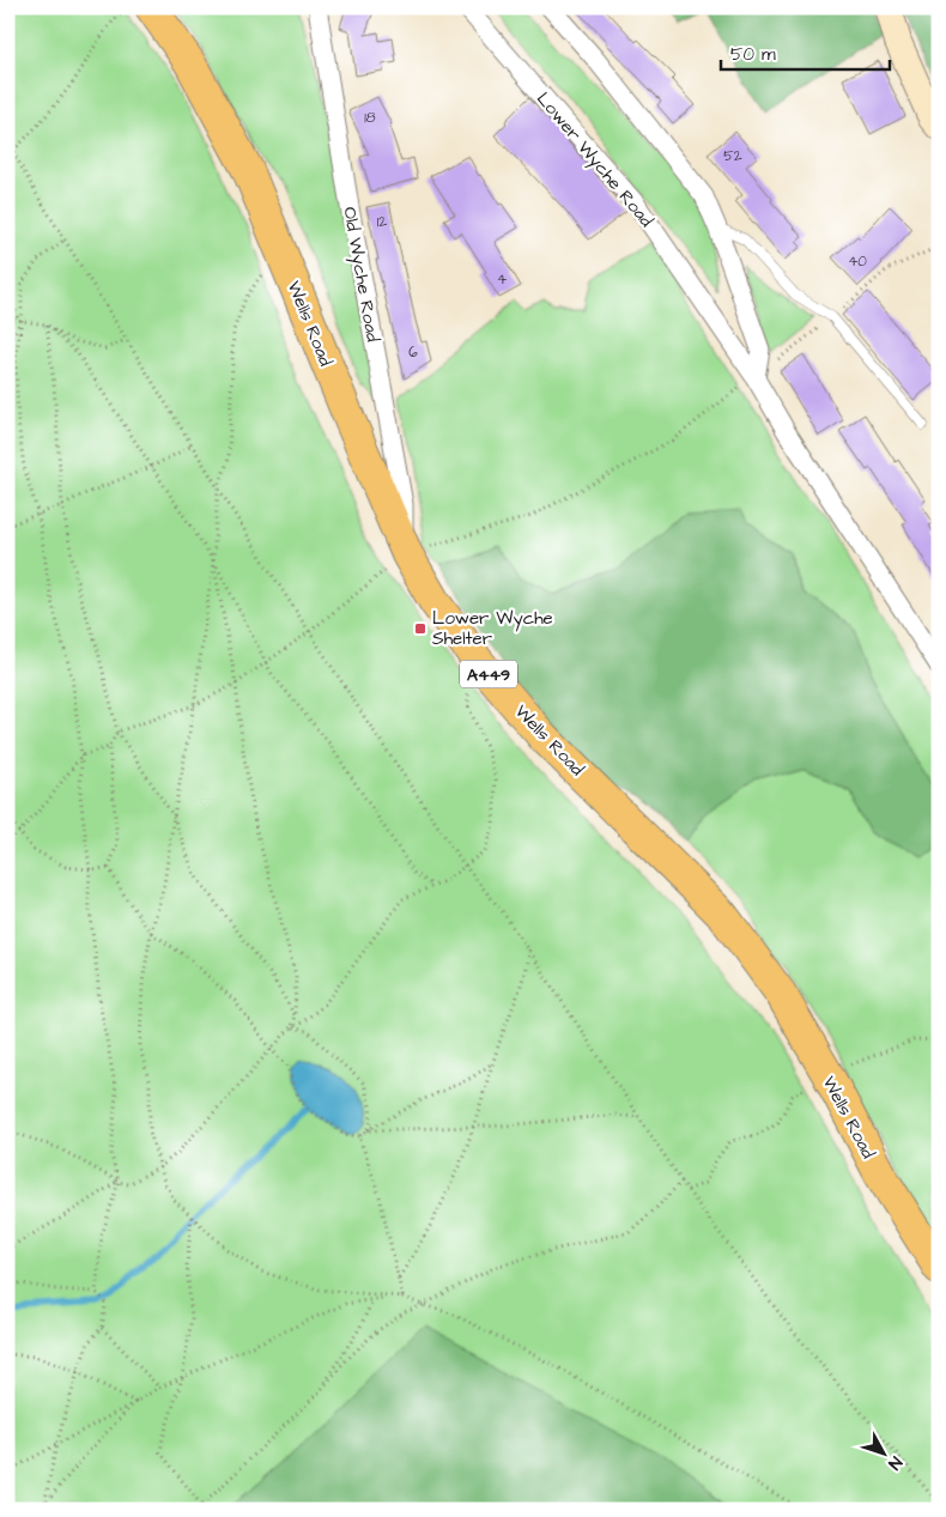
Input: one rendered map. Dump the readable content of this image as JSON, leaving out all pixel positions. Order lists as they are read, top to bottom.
{
  "streets": {
    "highway": ["Wells Road", "A449"],
    "street": ["Lower Wyche Road", "Old Wyche Road"]
  },
  "crossings": [
    ["Old Wyche Road", "Wells Road"]
  ],
  "places": {
    "transit": ["Lower Wyche Shelter"]
  },
  "house_numbers": [
    "18",
    "52",
    "12",
    "40",
    "4",
    "6"
  ],
  "scale_bar": "50 m",
  "north": "bottom right"
}
